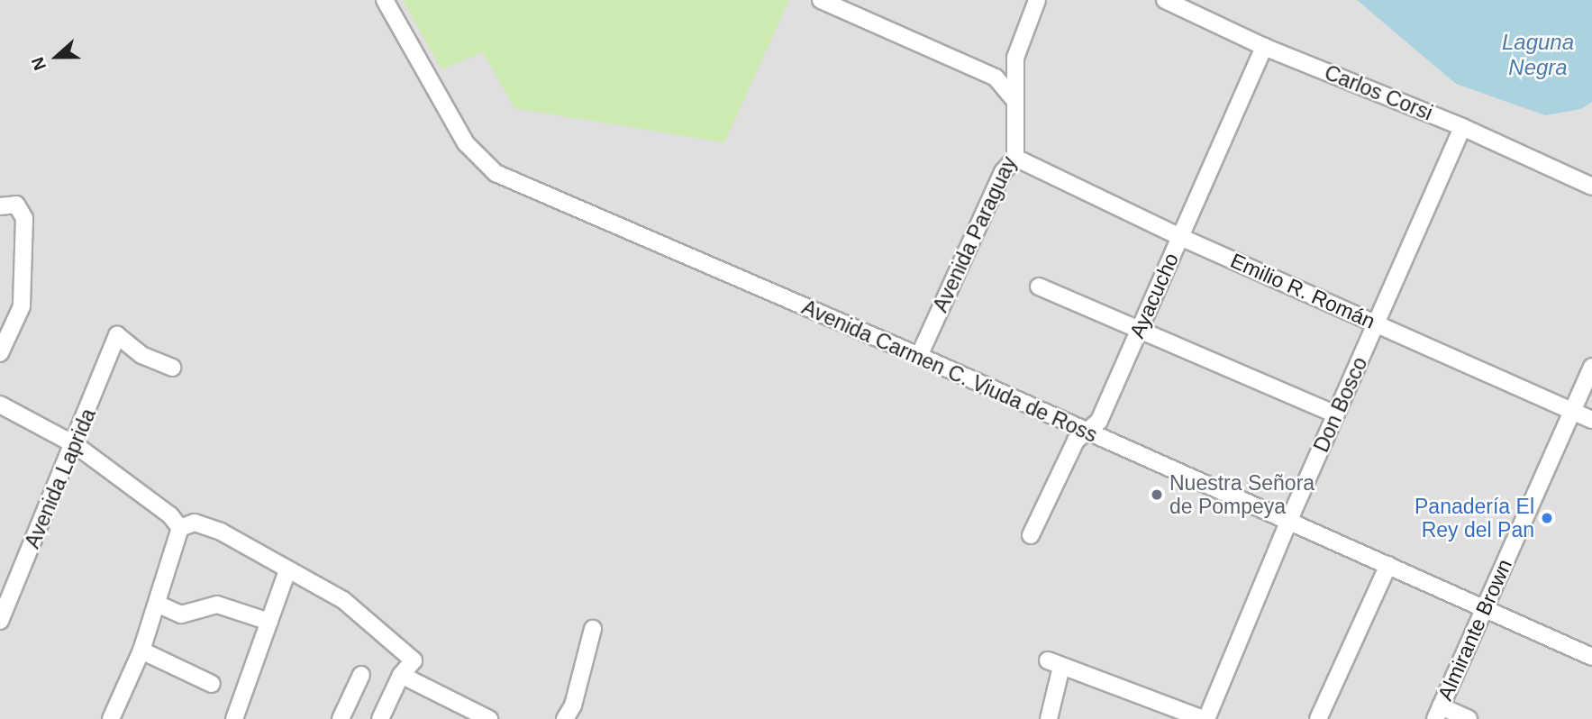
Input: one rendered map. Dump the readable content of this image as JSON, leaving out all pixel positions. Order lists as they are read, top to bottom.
{
  "streets": {
    "street": [
      "Carlos Corsi",
      "Avenida Paraguay",
      "Emilio R. Román",
      "Ayacucho",
      "Avenida Carmen C. Viuda de Ross",
      "Don Bosco",
      "Avenida Laprida",
      "Almirante Brown"
    ]
  },
  "crossings": [
    ["Carlos Corsi", "Ayacucho"],
    ["Carlos Corsi", "Don Bosco"],
    ["Avenida Paraguay", "Emilio R. Román"],
    ["Avenida Paraguay", "Avenida Carmen C. Viuda de Ross"],
    ["Emilio R. Román", "Ayacucho"],
    ["Emilio R. Román", "Don Bosco"],
    ["Emilio R. Román", "Almirante Brown"],
    ["Ayacucho", "Avenida Carmen C. Viuda de Ross"],
    ["Avenida Carmen C. Viuda de Ross", "Don Bosco"],
    ["Avenida Carmen C. Viuda de Ross", "Almirante Brown"]
  ],
  "water": ["Laguna Negra"],
  "places": ["Nuestra Señora de Pompeya", "Panadería El Rey del Pan"],
  "north": "left"
}
